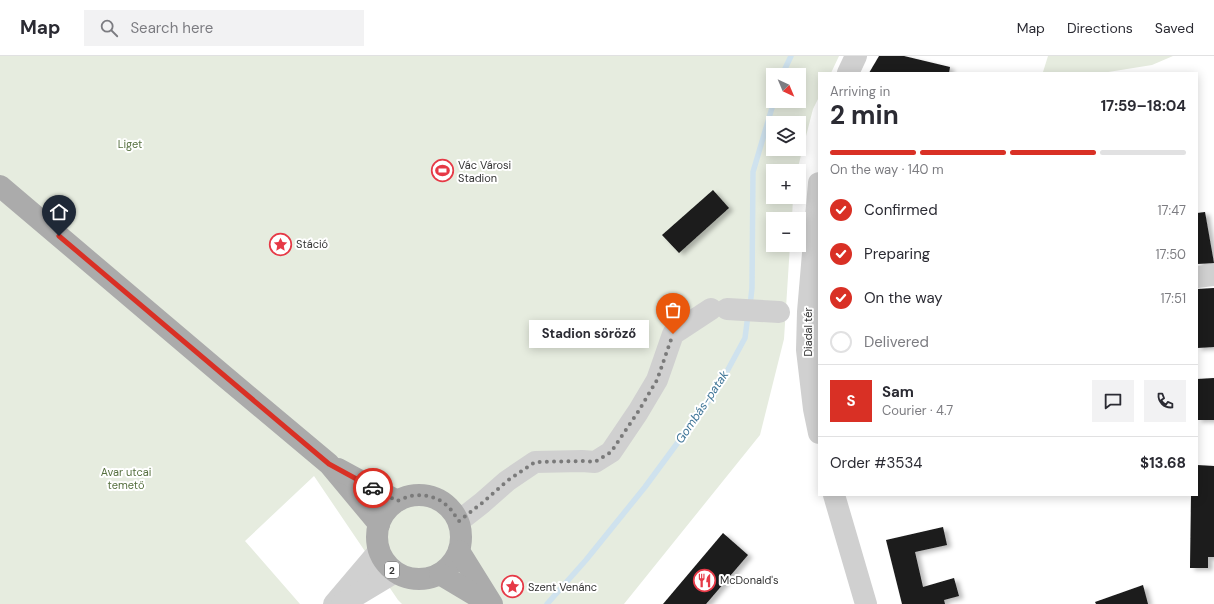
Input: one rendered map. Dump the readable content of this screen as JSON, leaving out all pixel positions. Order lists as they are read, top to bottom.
{
  "streets": {
    "main road": ["2"],
    "street": ["Diadal tér"]
  },
  "water": ["Gombás-patak"],
  "parks": ["Liget", "Avar utcai temető"],
  "places": {
    "sports": ["Vác Városi Stadion"],
    "place": ["Stáció", "Szent Venánc"],
    "other": ["Stadion söröző"],
    "restaurant": ["McDonald's"]
  },
  "north": "bottom right",
  "page": {
    "header": "Map",
    "search": "Search here",
    "nav": ["Map", "Directions", "Saved"],
    "map_buttons": ["+", "−"],
    "heading": ["2 min", "Arriving in", "17:59–18:04"],
    "panel": [
      "Sam",
      "Courier · 4.7",
      "Order #3534",
      "$13.68"
    ],
    "bar": "On the way · 140 m",
    "list": [
      ["Confirmed", "17:47"],
      ["Preparing", "17:50"],
      ["On the way", "17:51"],
      "Delivered"
    ],
    "bubble": "Stadion söröző",
    "round": "S"
  }
}
